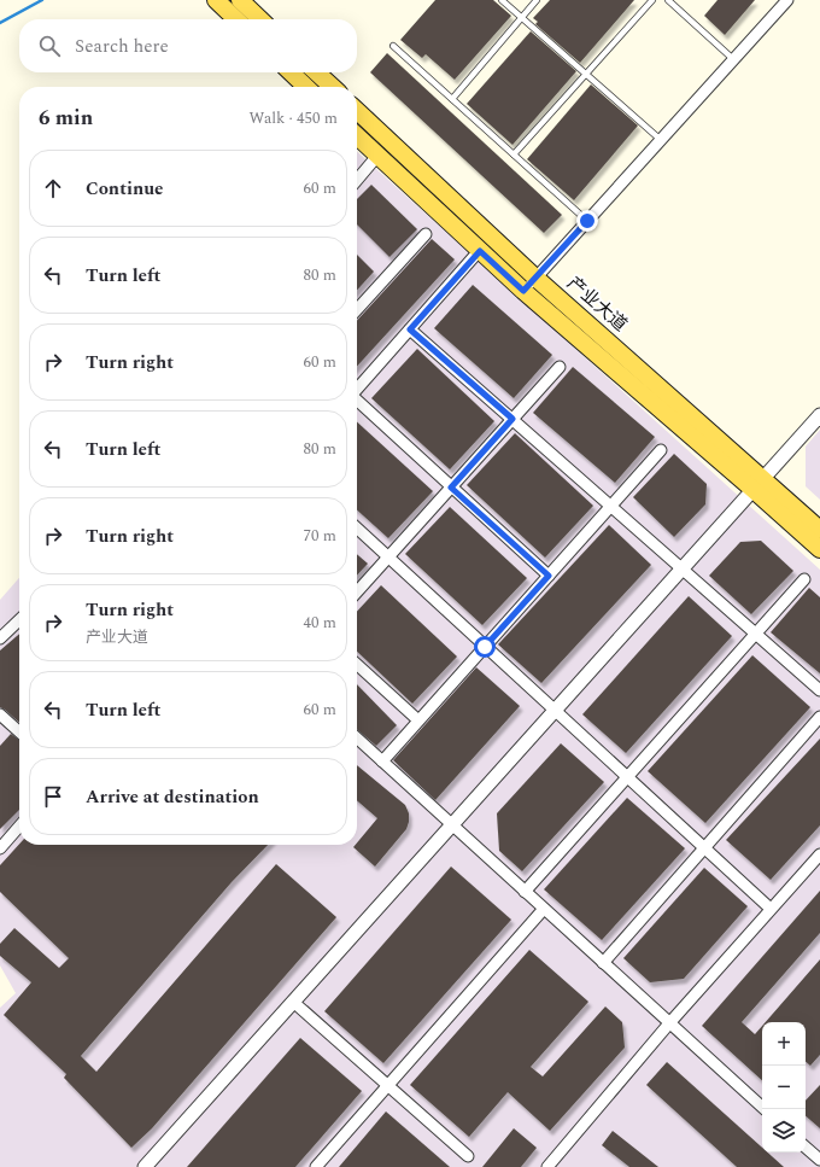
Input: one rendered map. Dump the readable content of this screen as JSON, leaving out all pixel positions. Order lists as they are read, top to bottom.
{
  "streets": {
    "main road": ["产业大道"]
  },
  "page": {
    "search": "Search here",
    "heading": ["6 min", "Walk · 450 m"],
    "list": [
      ["Continue", "60 m"],
      ["Turn left", "80 m"],
      ["Turn right", "60 m"],
      ["Turn left", "80 m"],
      ["Turn right", "70 m"],
      ["Turn right", "产业大道", "40 m"],
      ["Turn left", "60 m"],
      "Arrive at destination"
    ],
    "map_buttons": ["+", "−"]
  }
}
